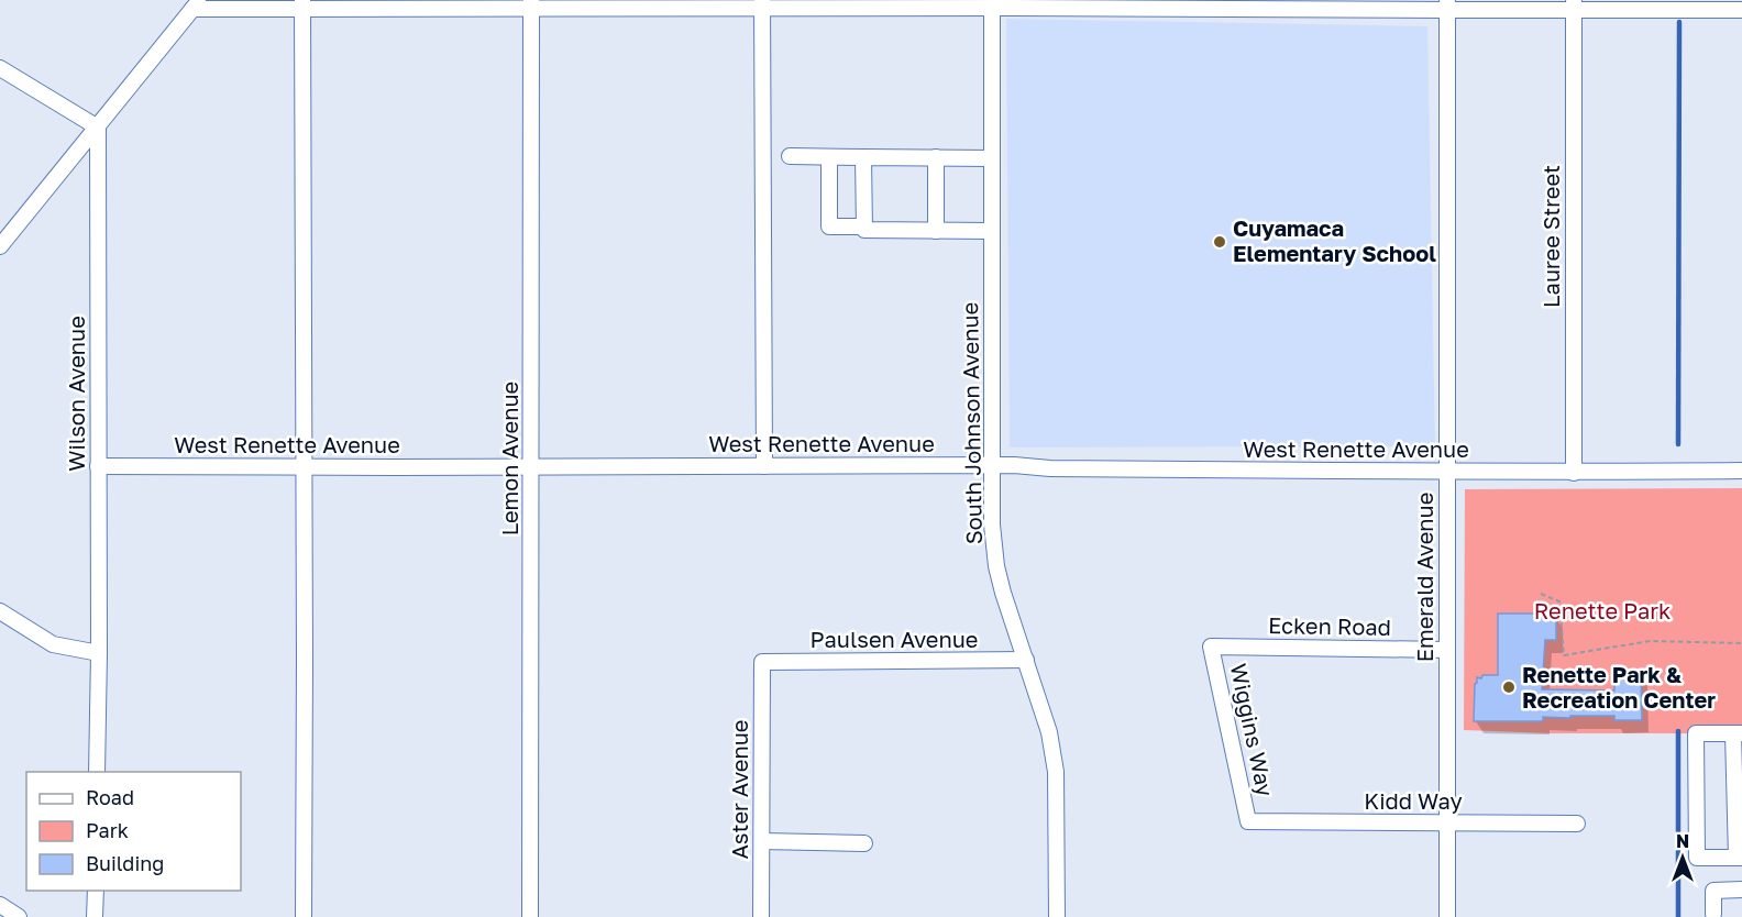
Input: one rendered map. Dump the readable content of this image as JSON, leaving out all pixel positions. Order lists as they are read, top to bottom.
{
  "streets": {
    "street": [
      "Lauree Street",
      "Wilson Avenue",
      "South Johnson Avenue",
      "West Renette Avenue",
      "Lemon Avenue",
      "Emerald Avenue",
      "Ecken Road",
      "Paulsen Avenue",
      "Wiggins Way",
      "Aster Avenue",
      "Kidd Way"
    ]
  },
  "crossings": [
    ["Lauree Street", "West Renette Avenue"],
    ["Wilson Avenue", "West Renette Avenue"],
    ["South Johnson Avenue", "West Renette Avenue"],
    ["South Johnson Avenue", "Paulsen Avenue"],
    ["West Renette Avenue", "Lemon Avenue"],
    ["West Renette Avenue", "Emerald Avenue"],
    ["Emerald Avenue", "Ecken Road"],
    ["Emerald Avenue", "Kidd Way"],
    ["Ecken Road", "Wiggins Way"],
    ["Paulsen Avenue", "Aster Avenue"],
    ["Wiggins Way", "Kidd Way"]
  ],
  "parks": ["Renette Park"],
  "places": ["Cuyamaca Elementary School", "Renette Park & Recreation Center"],
  "legend": ["Road", "Park", "Building"],
  "north": "top"
}
